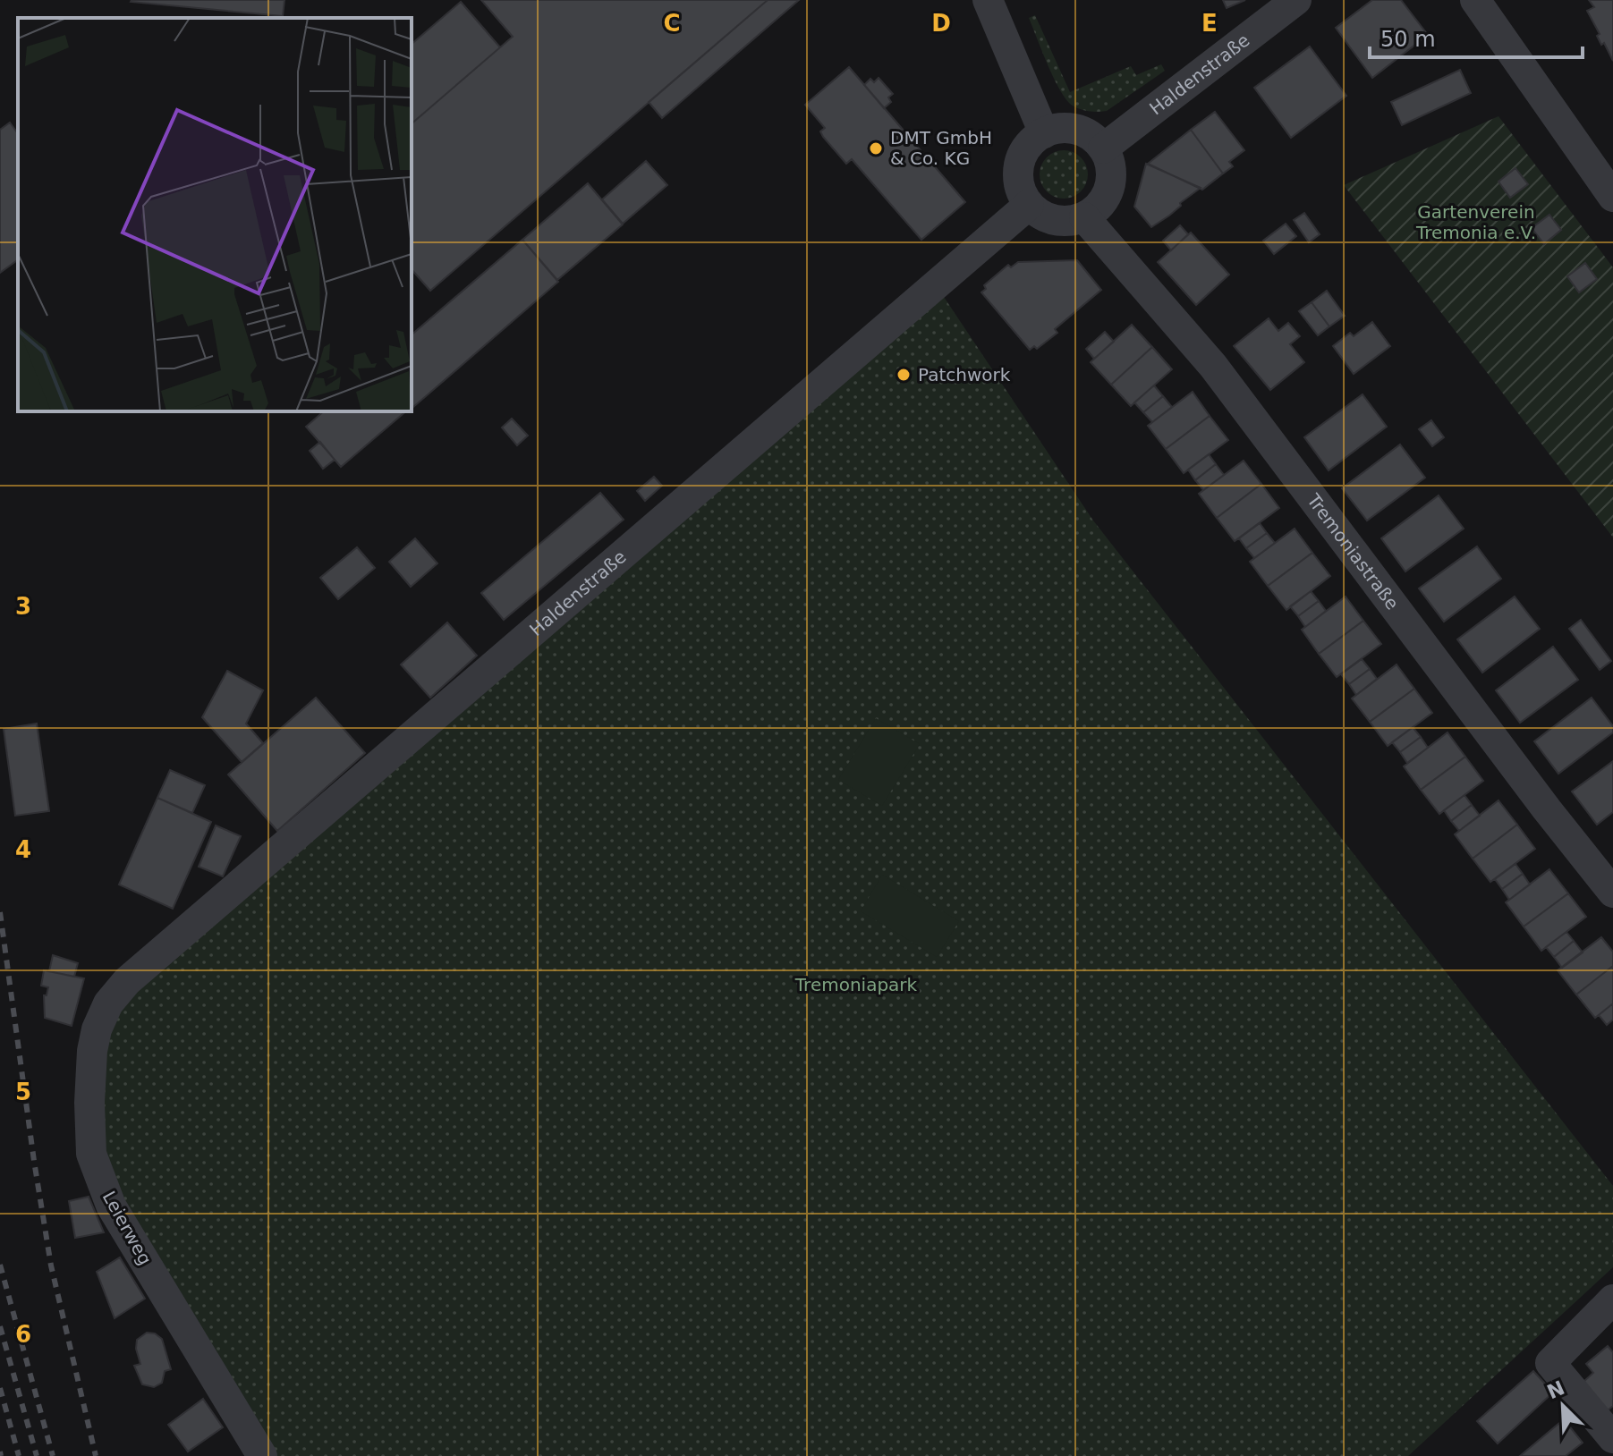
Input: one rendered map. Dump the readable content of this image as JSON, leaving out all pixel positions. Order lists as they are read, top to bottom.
{
  "streets": {
    "street": ["Haldenstraße", "Tremoniastraße", "Leierweg"]
  },
  "crossings": [
    ["Haldenstraße", "Tremoniastraße"],
    ["Haldenstraße", "Leierweg"]
  ],
  "parks": ["Gartenverein Tremonia e.V.", "Tremoniapark"],
  "places": ["DMT GmbH & Co. KG", "Patchwork"],
  "scale_bar": "50 m",
  "north": "top left",
  "grid": {
    "columns": ["C", "D", "E"],
    "rows": [
      "3",
      "4",
      "5",
      "6"
    ]
  }
}
